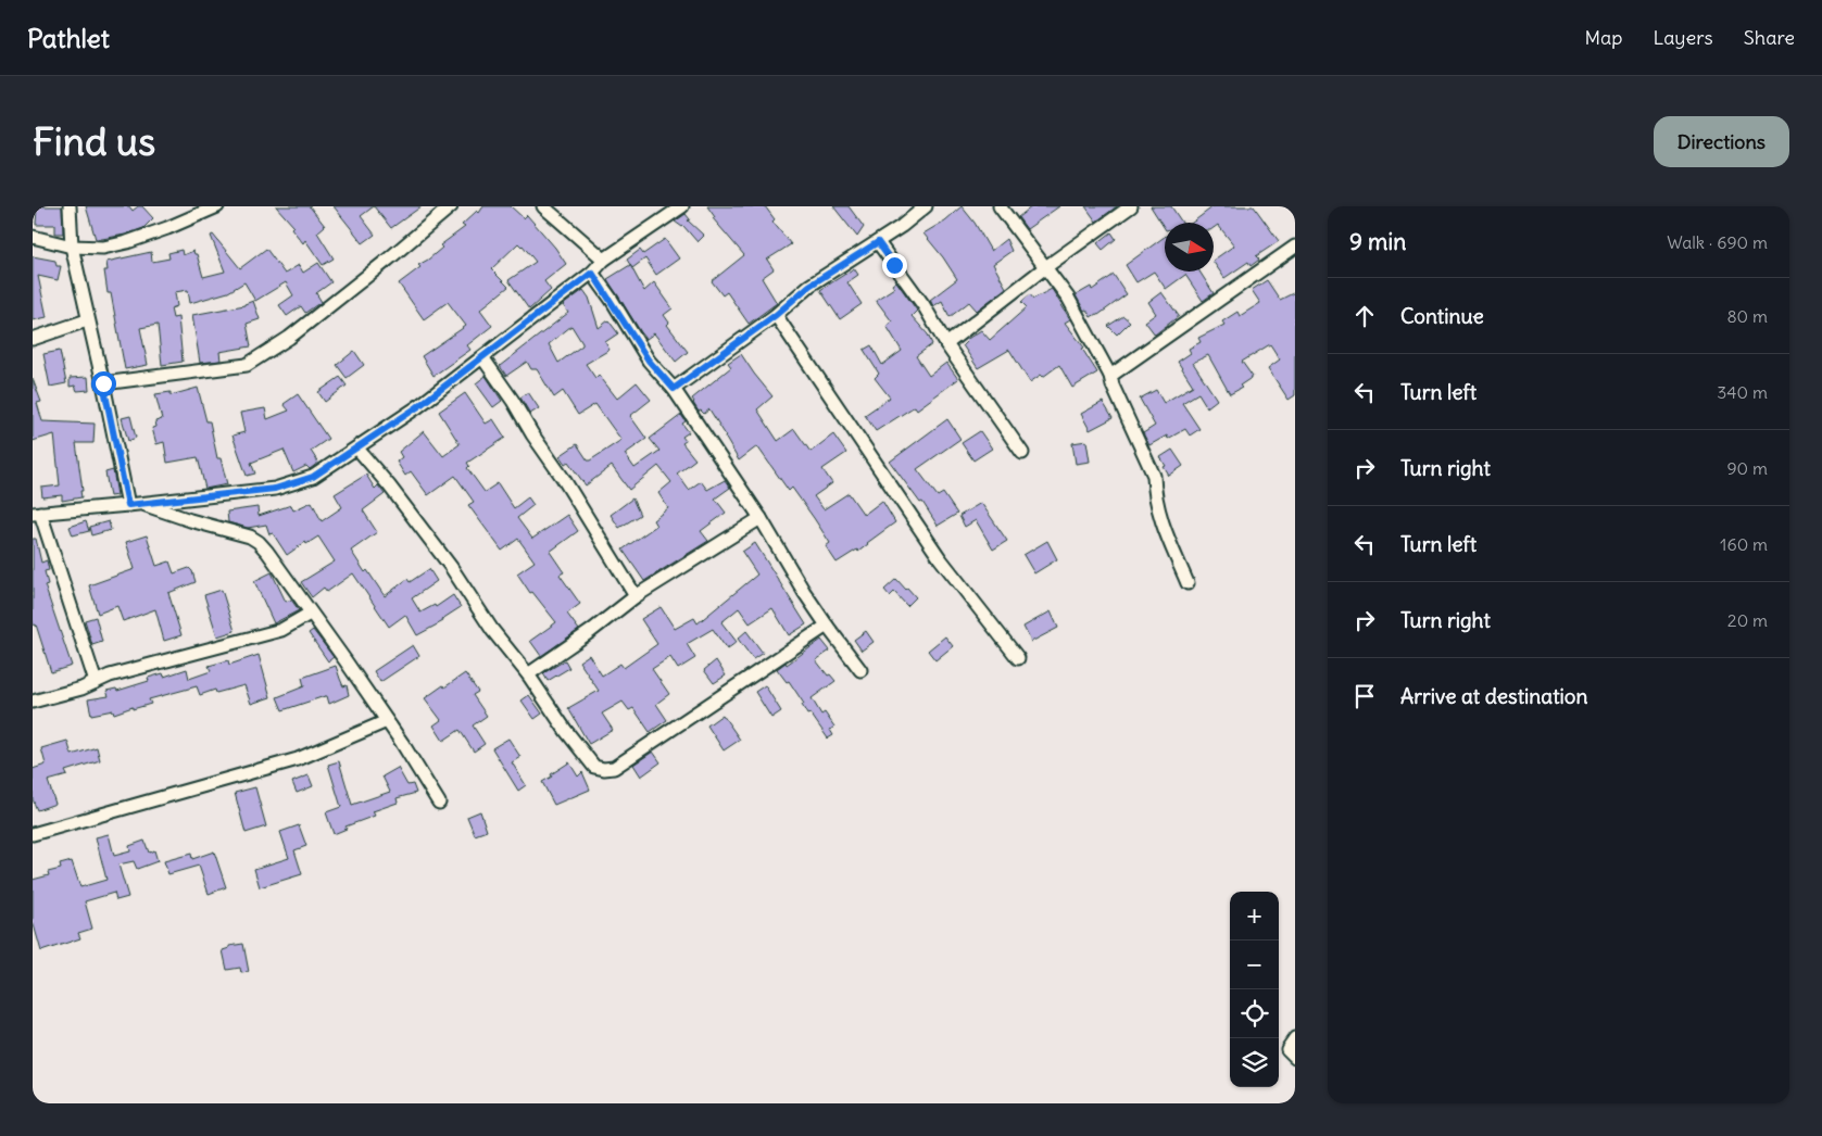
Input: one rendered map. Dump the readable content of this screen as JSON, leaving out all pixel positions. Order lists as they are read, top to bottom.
{
  "north": "right",
  "page": {
    "header": "Pathlet",
    "nav": ["Map", "Layers", "Share"],
    "buttons": "Directions",
    "title": "Find us",
    "heading": ["9 min", "Walk · 690 m"],
    "list": [
      ["Continue", "80 m"],
      ["Turn left", "340 m"],
      ["Turn right", "90 m"],
      ["Turn left", "160 m"],
      ["Turn right", "20 m"],
      "Arrive at destination"
    ],
    "map_buttons": ["+", "−"]
  }
}
